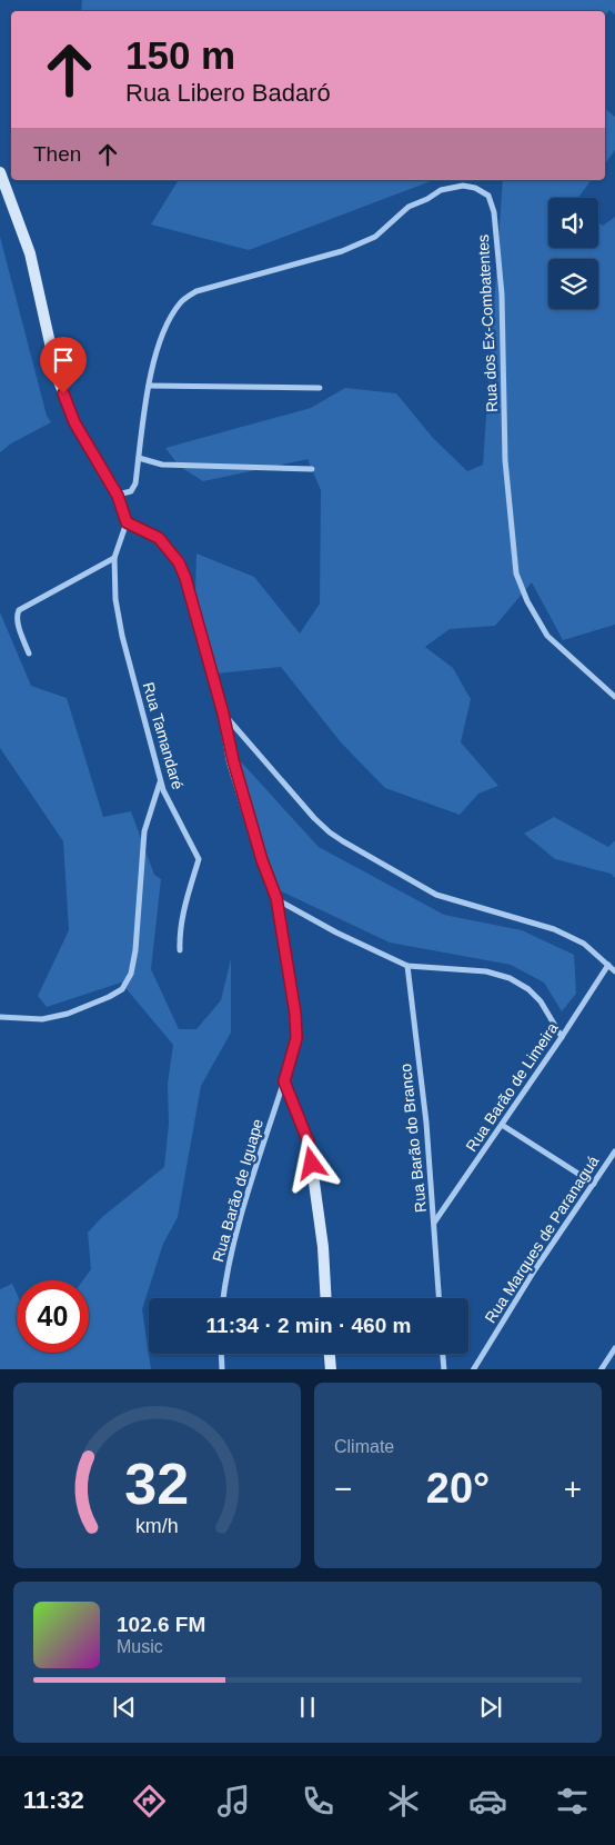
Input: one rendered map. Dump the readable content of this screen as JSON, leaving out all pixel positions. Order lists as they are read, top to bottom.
{
  "streets": {
    "street": [
      "Rua dos Ex-Combatentes",
      "Rua Tamandaré",
      "Rua Barão de Limeira",
      "Rua Barão do Branco",
      "Rua Barão de Iguape",
      "Rua Marques de Paranaguá"
    ]
  },
  "crossings": [
    ["Rua Barão de Limeira", "Rua Barão do Branco"]
  ],
  "page": {
    "turn": ["150 m", "Rua Libero Badaró"],
    "then": "Then",
    "limit": "40",
    "trip": "11:34 · 2 min · 460 m",
    "tile": "Climate",
    "heat": ["−", "20°", "+"],
    "song": ["102.6 FM", "Music"],
    "tabs": "11:32",
    "gauge": ["32", "km/h"]
  }
}
